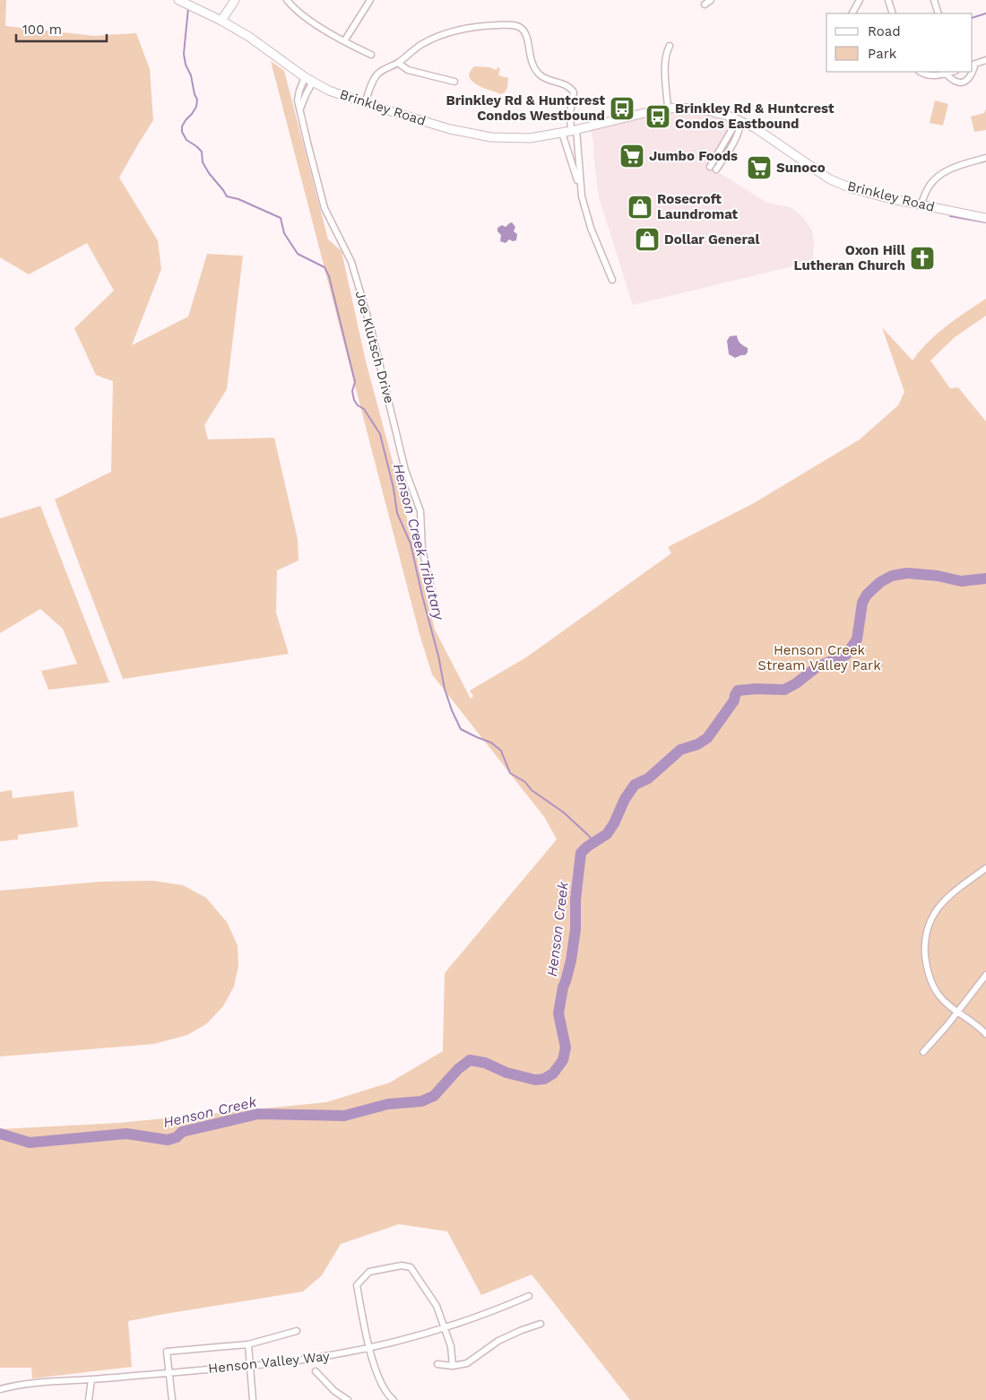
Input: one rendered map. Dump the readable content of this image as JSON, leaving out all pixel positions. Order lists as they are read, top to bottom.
{
  "streets": {
    "main road": ["Brinkley Road"],
    "street": ["Joe Klutsch Drive", "Henson Valley Way"]
  },
  "crossings": [
    ["Brinkley Road", "Joe Klutsch Drive"]
  ],
  "water": ["Henson Creek Tributary", "Henson Creek"],
  "parks": ["Henson Creek Stream Valley Park"],
  "places": {
    "bus stop": ["Brinkley Rd & Huntcrest Condos Westbound", "Brinkley Rd & Huntcrest Condos Eastbound"],
    "supermarket": ["Jumbo Foods", "Sunoco"],
    "shop": ["Rosecroft Laundromat", "Dollar General"],
    "church": ["Oxon Hill Lutheran Church"]
  },
  "legend": ["Road", "Park"],
  "scale_bar": "100 m"
}
